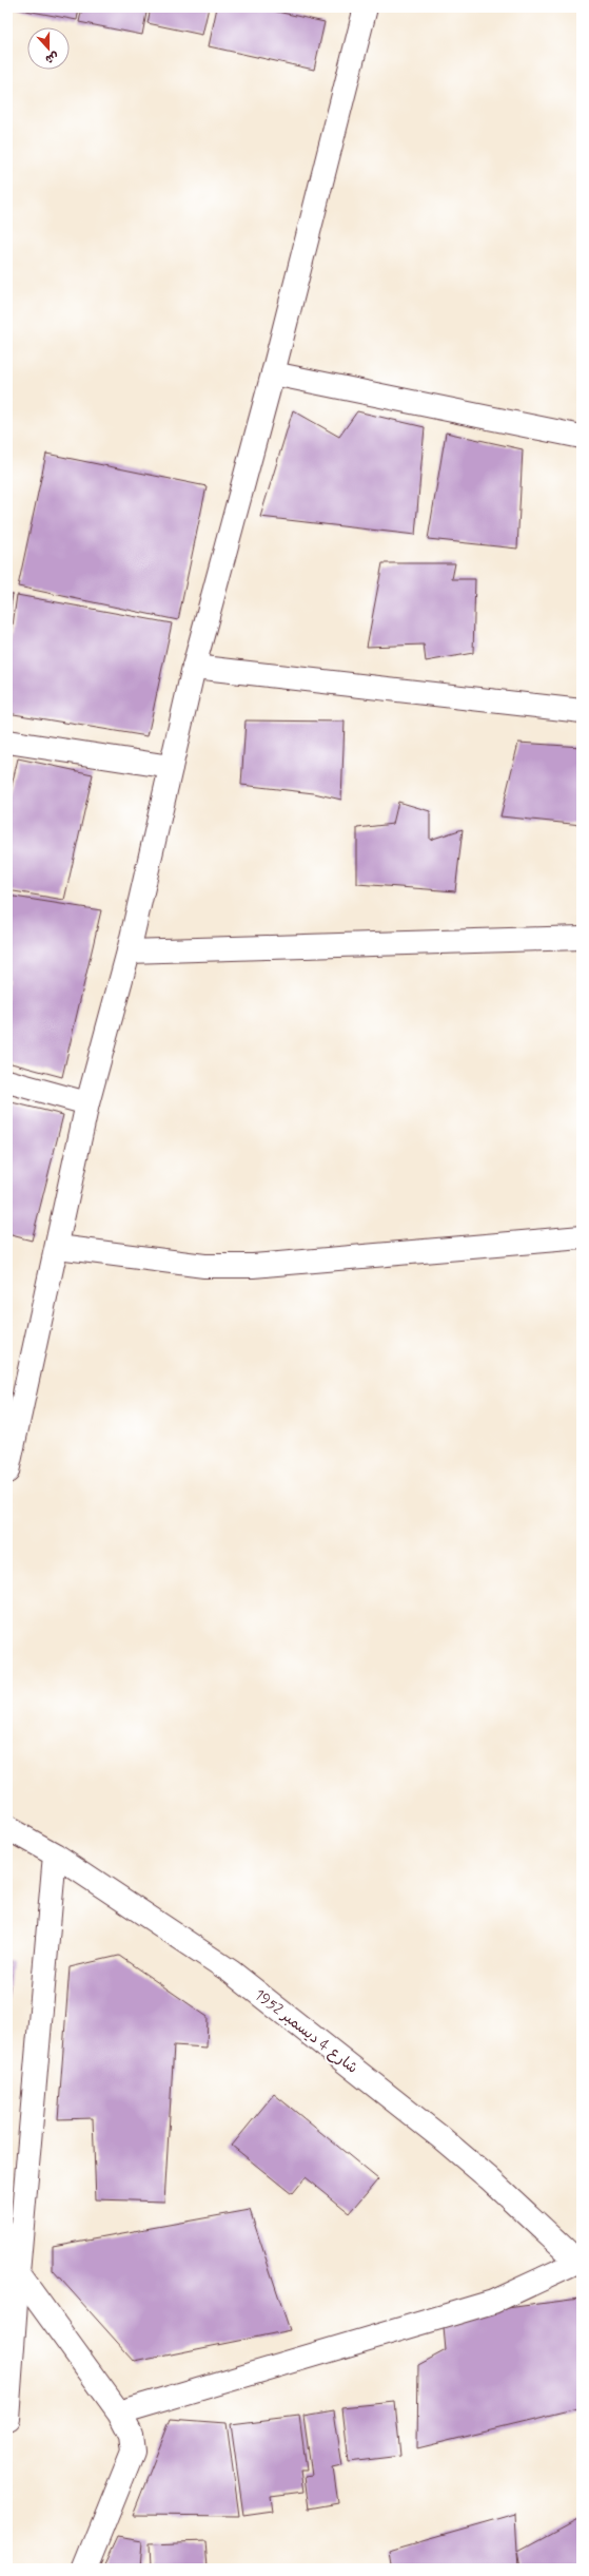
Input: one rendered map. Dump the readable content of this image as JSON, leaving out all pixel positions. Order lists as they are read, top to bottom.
{
  "streets": {
    "street": ["شارع 4 ديسمبر 1952"]
  },
  "north": "bottom"
}
